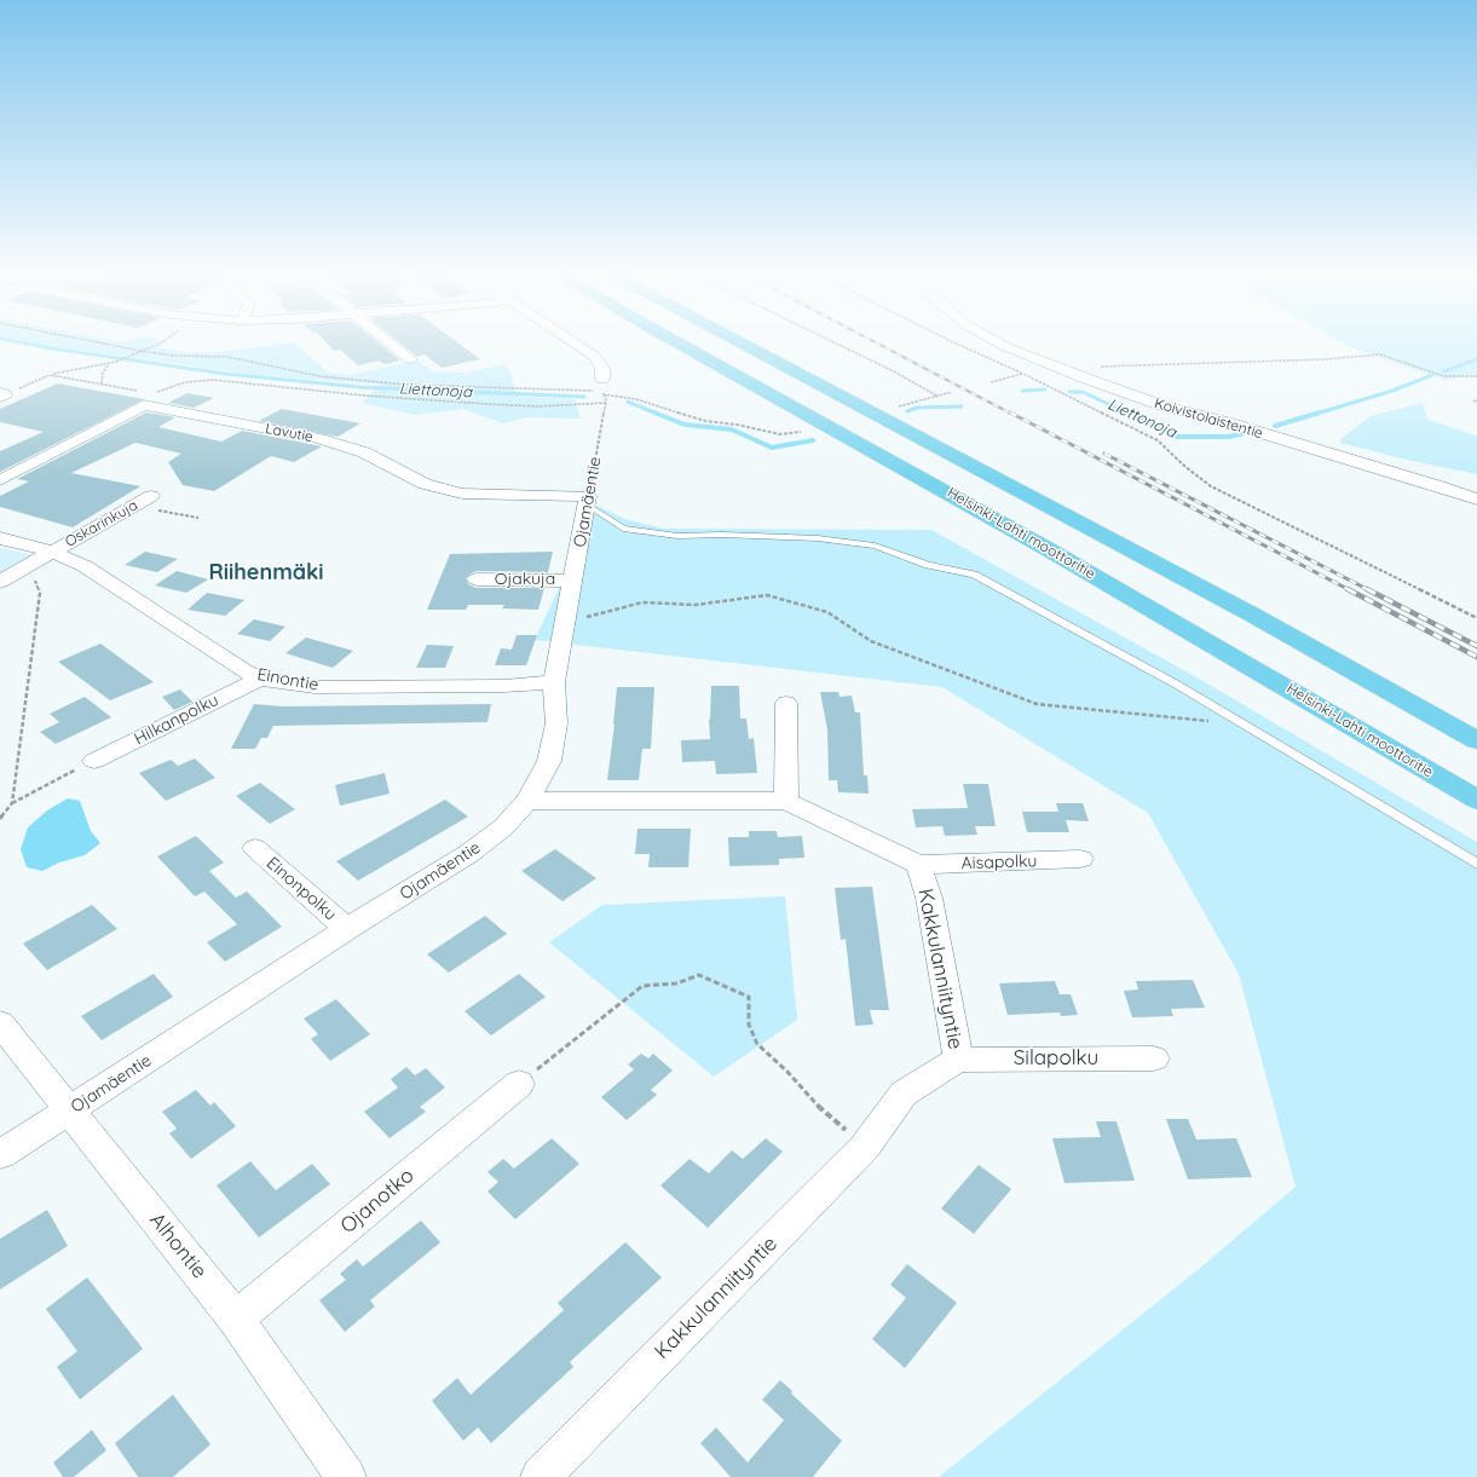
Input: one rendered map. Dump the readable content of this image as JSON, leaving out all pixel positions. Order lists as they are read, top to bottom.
{
  "streets": {
    "highway": ["Helsinki-Lahti moottoritie"],
    "street": [
      "Koivistolaistentie",
      "Lavutie",
      "Ojamäentie",
      "Oskarinkuja",
      "Ojakuja",
      "Einontie",
      "Hilkanpolku",
      "Aisapolku",
      "Einonpolku",
      "Kakkulanniityntie",
      "Silapolku",
      "Ojanotko",
      "Alhontie"
    ]
  },
  "crossings": [
    ["Lavutie", "Ojamäentie"],
    ["Ojamäentie", "Ojakuja"],
    ["Ojamäentie", "Einontie"],
    ["Ojamäentie", "Einonpolku"],
    ["Ojamäentie", "Kakkulanniityntie"],
    ["Ojamäentie", "Alhontie"],
    ["Oskarinkuja", "Einontie"],
    ["Einontie", "Hilkanpolku"],
    ["Aisapolku", "Kakkulanniityntie"],
    ["Kakkulanniityntie", "Silapolku"],
    ["Ojanotko", "Alhontie"]
  ],
  "districts": ["Riihenmäki"],
  "water": ["Liettonoja"]
}
